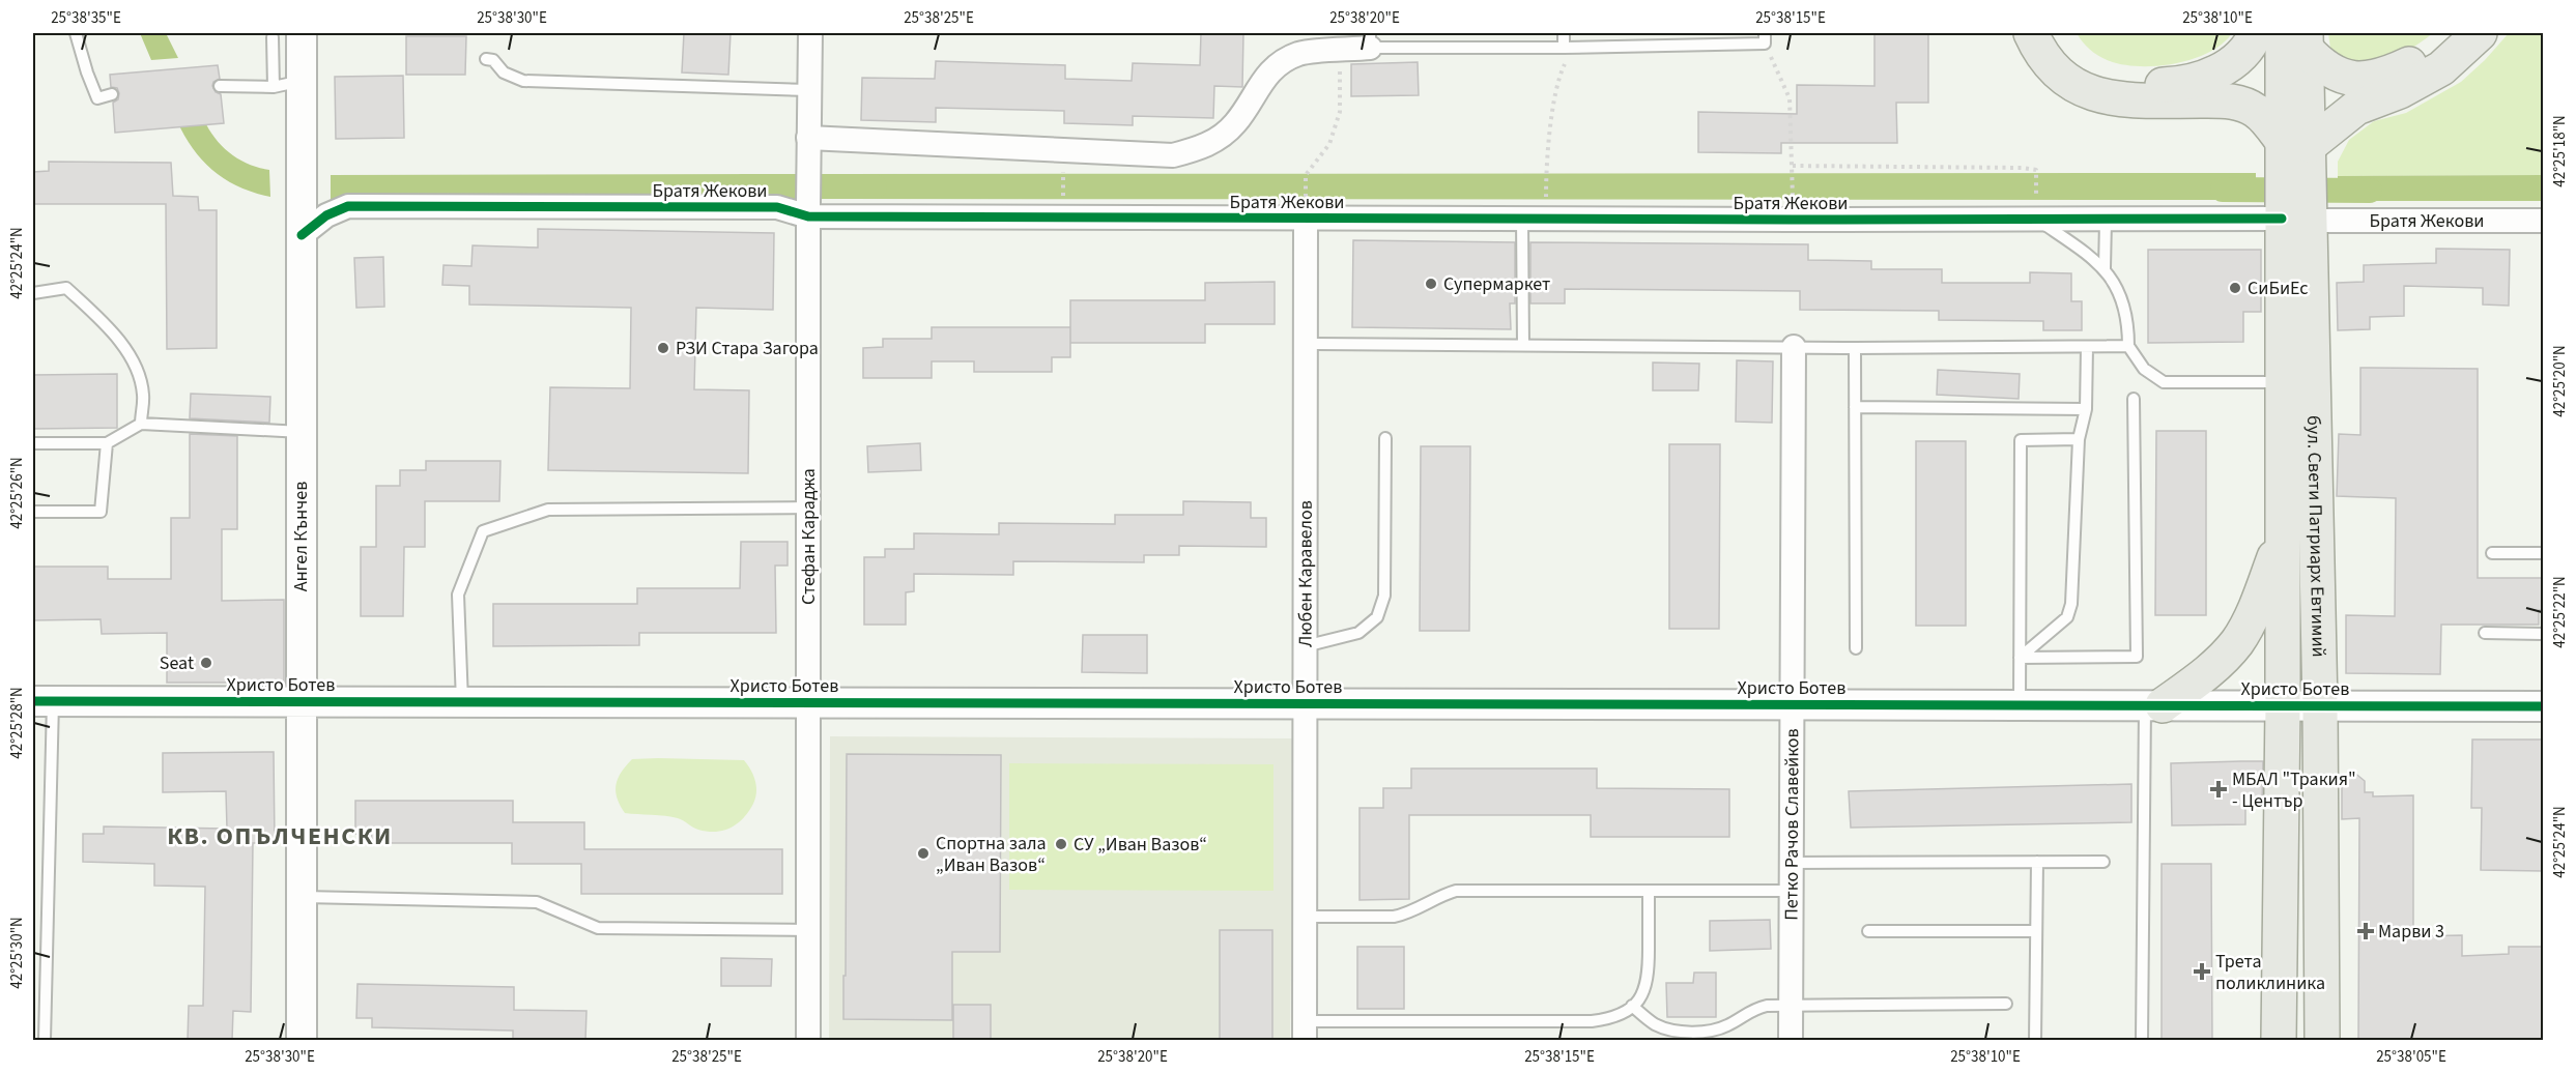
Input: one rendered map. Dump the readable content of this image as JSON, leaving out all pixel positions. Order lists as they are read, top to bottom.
{
  "streets": {
    "main road": ["бул. Свети Патриарх Евтимий"],
    "street": [
      "Братя Жекови",
      "Ангел Кънчев",
      "Стефан Караджа",
      "Любен Каравелов",
      "Христо Ботев",
      "Петко Рачов Славейков"
    ]
  },
  "crossings": [
    ["Братя Жекови", "Ангел Кънчев"],
    ["Братя Жекови", "Стефан Караджа"],
    ["Братя Жекови", "бул. Свети Патриарх Евтимий"],
    ["Братя Жекови", "Любен Каравелов"],
    ["Ангел Кънчев", "Христо Ботев"],
    ["Стефан Караджа", "Христо Ботев"],
    ["бул. Свети Патриарх Евтимий", "Христо Ботев"],
    ["Любен Каравелов", "Христо Ботев"],
    ["Христо Ботев", "Петко Рачов Славейков"]
  ],
  "districts": ["КВ. ОПЪЛЧЕНСКИ"],
  "places": {
    "other": [
      "Супермаркет",
      "СиБиЕс",
      "РЗИ Стара Загора",
      "Seat",
      "СУ „Иван Вазов“",
      "Спортна зала „Иван Вазов“"
    ],
    "health": ["МБАЛ \"Тракия\" - Център", "Марви 3", "Трета поликлиника"]
  },
  "coordinates": [
    "25°38'35\"E",
    "25°38'30\"E",
    "25°38'25\"E",
    "25°38'20\"E",
    "25°38'15\"E",
    "25°38'10\"E",
    "42°25'18\"N",
    "42°25'24\"N",
    "42°25'20\"N",
    "42°25'26\"N",
    "42°25'22\"N",
    "42°25'28\"N",
    "42°25'30\"N",
    "25°38'05\"E"
  ]
}
